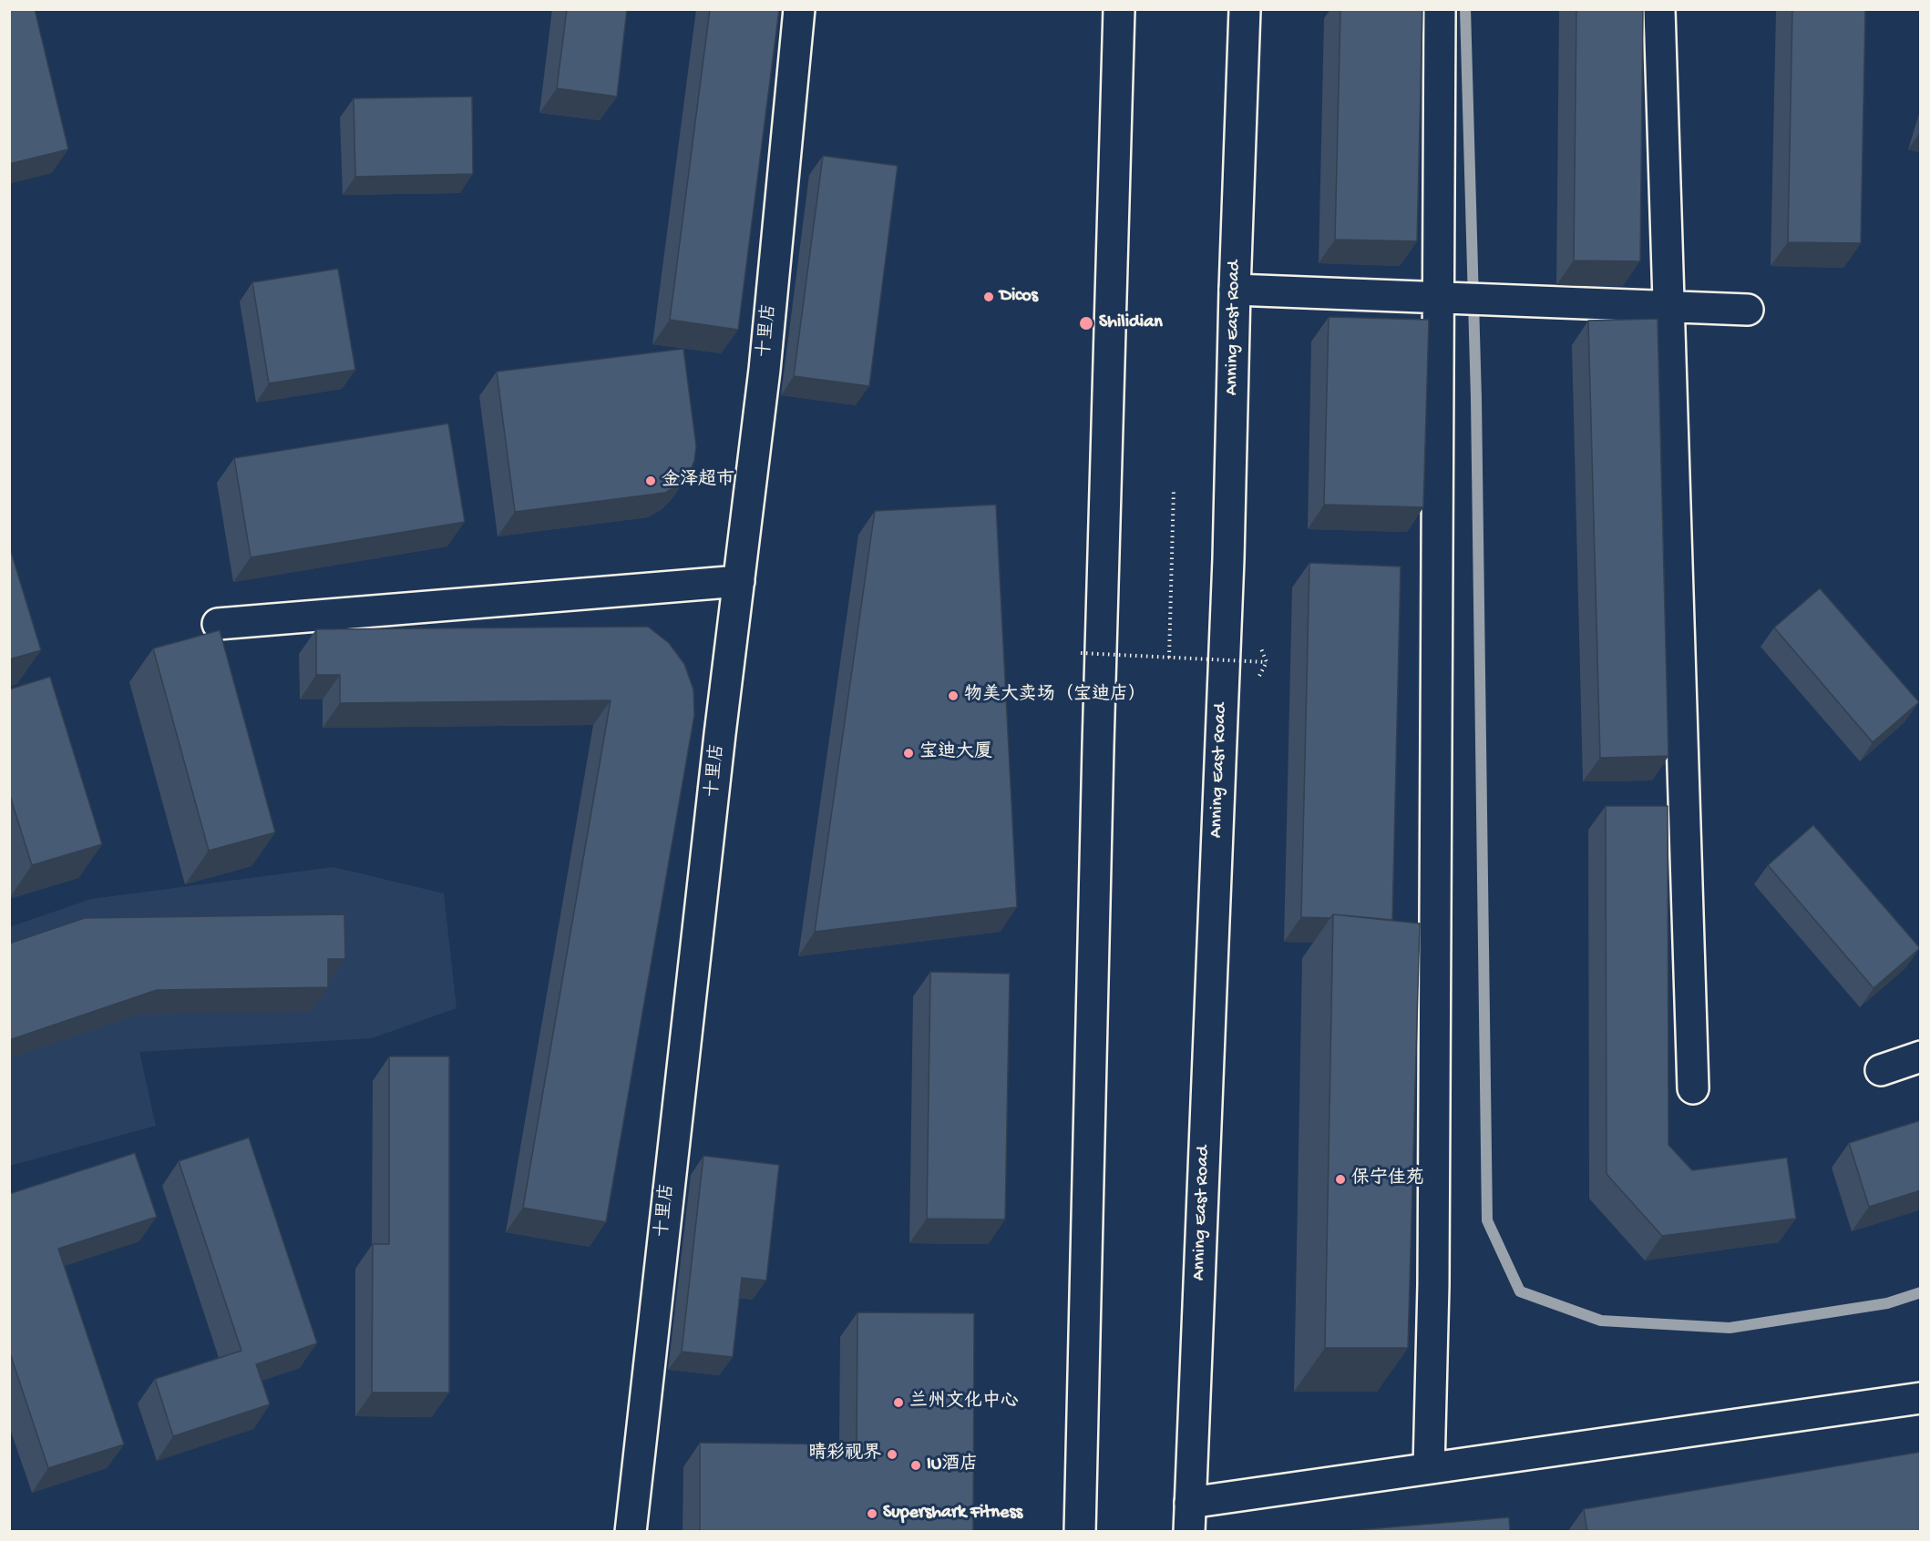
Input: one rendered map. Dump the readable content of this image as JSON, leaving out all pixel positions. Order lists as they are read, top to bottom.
{
  "streets": {
    "street": ["Anning East Road", "十里店"]
  },
  "places": [
    "Dicos",
    "Shilidian",
    "金泽超市",
    "物美大卖场（宝迪店）",
    "宝迪大厦",
    "保宁佳苑",
    "兰州文化中心",
    "晴彩视界",
    "IU酒店",
    "Supershark Fitness"
  ]
}
